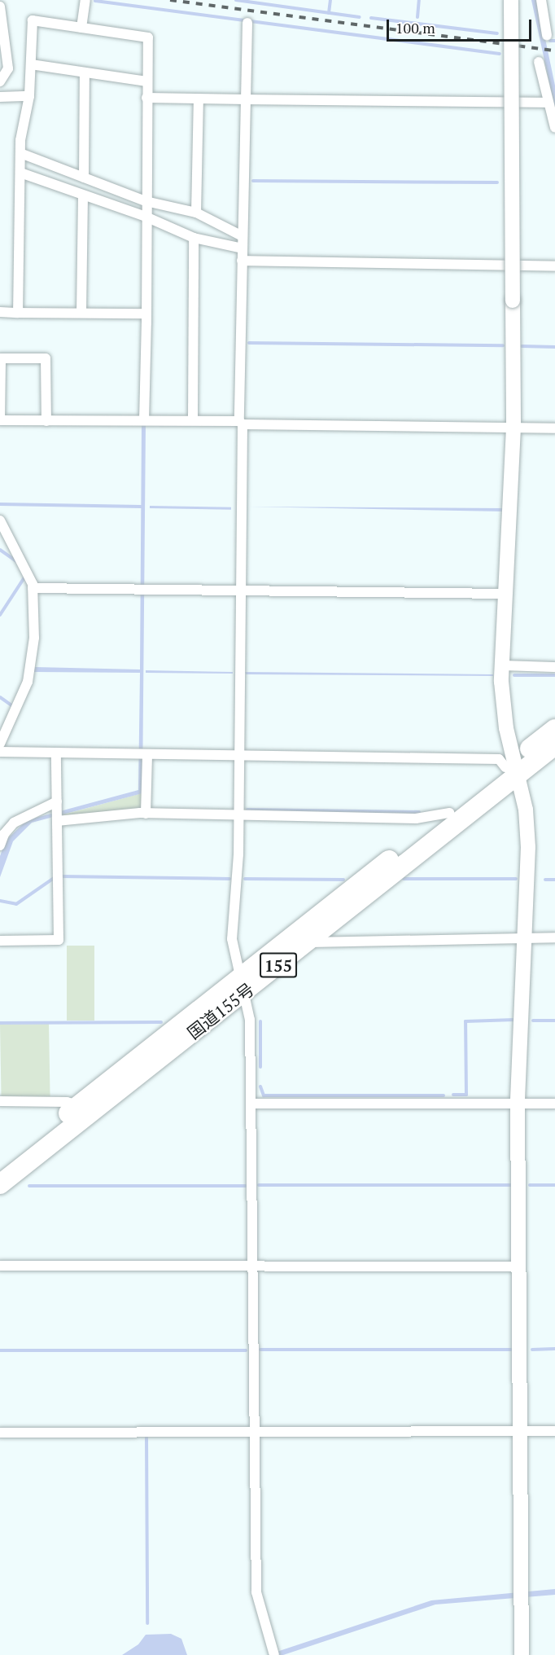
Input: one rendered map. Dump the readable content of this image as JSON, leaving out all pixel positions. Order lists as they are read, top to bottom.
{
  "streets": {
    "highway": ["155", "国道155号"]
  },
  "scale_bar": "100 m"
}
